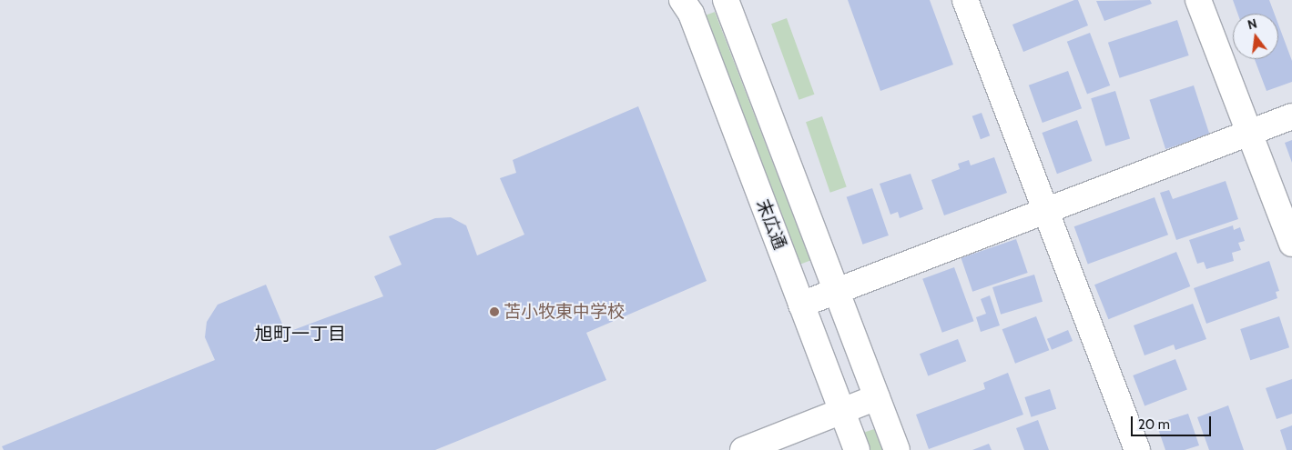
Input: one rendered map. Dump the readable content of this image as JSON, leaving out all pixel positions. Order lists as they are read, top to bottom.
{
  "streets": {
    "street": ["末広通"]
  },
  "districts": ["旭町一丁目"],
  "places": ["苫小牧東中学校"],
  "scale_bar": "20 m",
  "north": "top"
}
